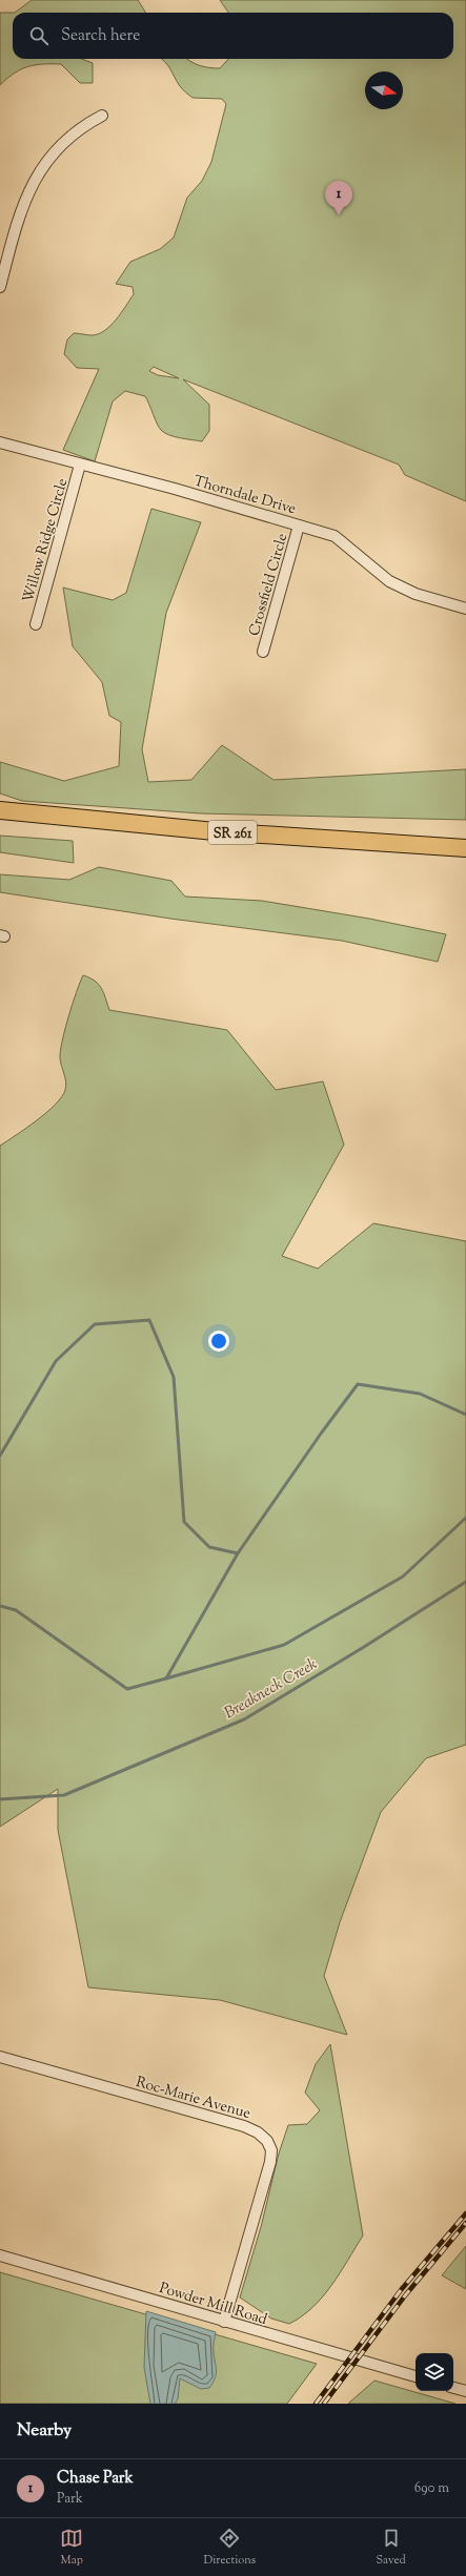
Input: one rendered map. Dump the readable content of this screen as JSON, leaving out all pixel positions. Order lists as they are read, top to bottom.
{
  "streets": {
    "main road": ["SR 261"],
    "street": [
      "Thorndale Drive",
      "Willow Ridge Circle",
      "Crossfield Circle",
      "Roc-Marie Avenue",
      "Powder Mill Road"
    ]
  },
  "crossings": [
    ["Thorndale Drive", "Willow Ridge Circle"],
    ["Thorndale Drive", "Crossfield Circle"],
    ["Roc-Marie Avenue", "Powder Mill Road"]
  ],
  "water": ["Breakneck Creek"],
  "north": "right",
  "page": {
    "search": "Search here",
    "pins": "1",
    "heading": "Nearby",
    "list": [
      {
        "mark": "1",
        "name": "Chase Park",
        "note": "Park",
        "value": "690 m"
      }
    ],
    "nav": ["Map", "Directions", "Saved"]
  }
}
